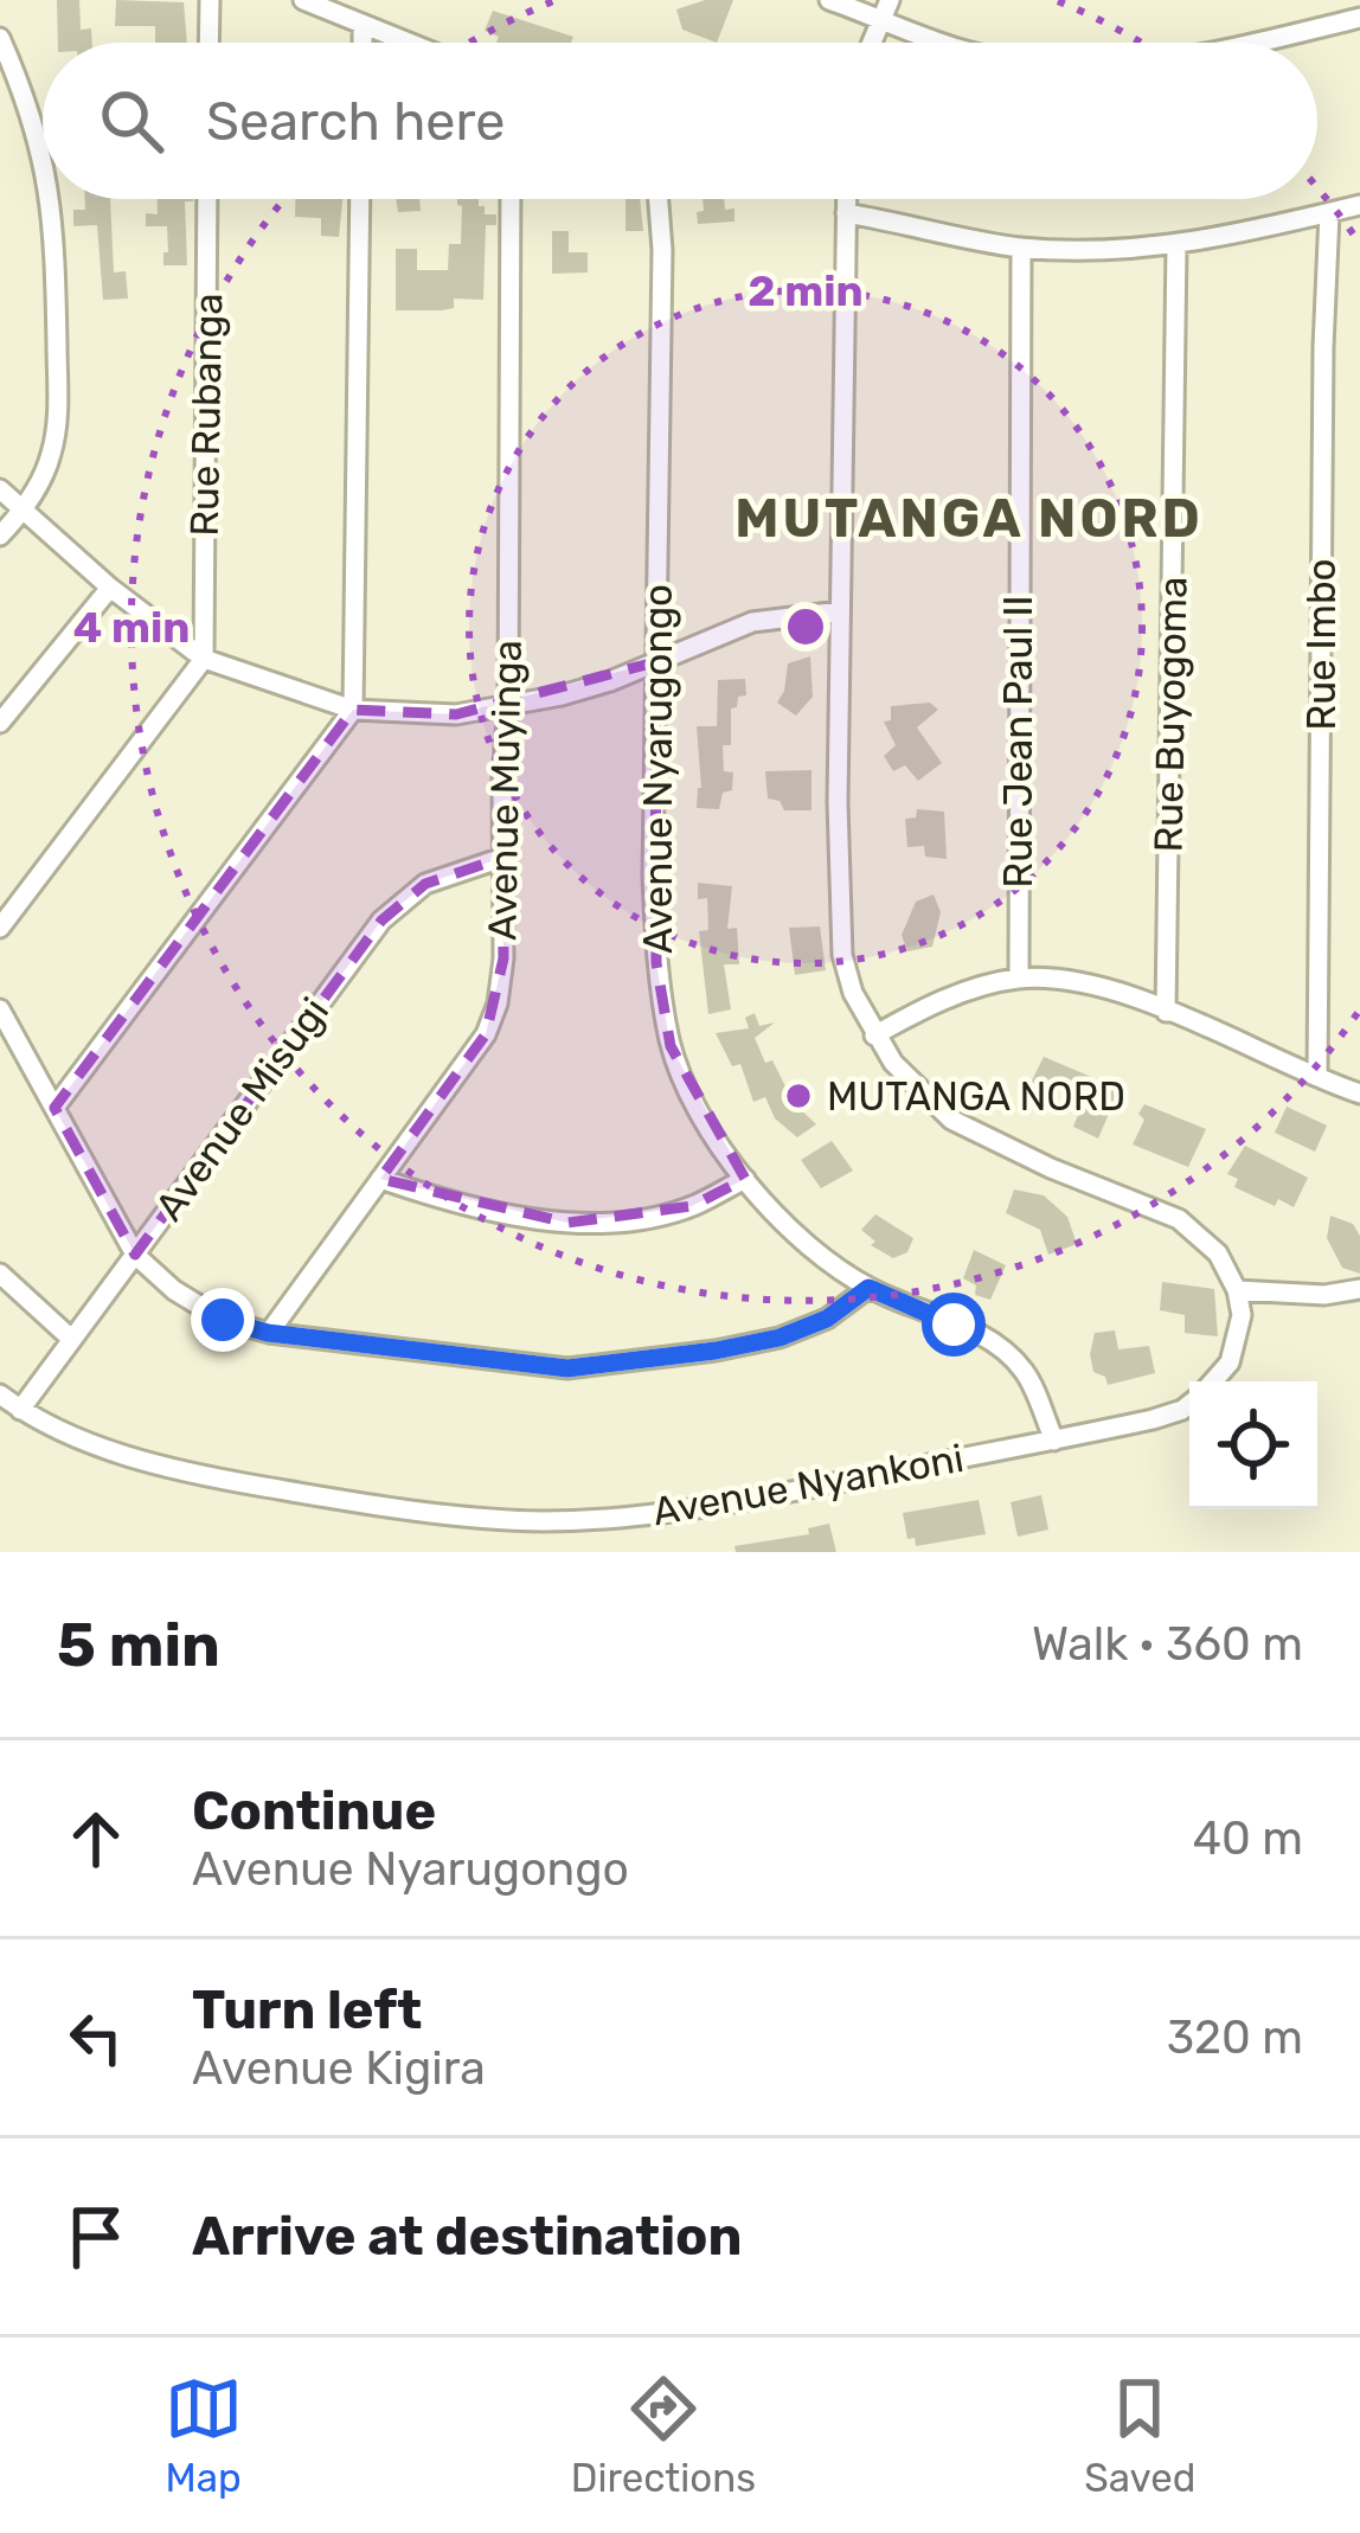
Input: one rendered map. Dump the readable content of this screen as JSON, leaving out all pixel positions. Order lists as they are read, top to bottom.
{
  "streets": {
    "street": [
      "Rue Rubanga",
      "Rue Imbo",
      "Rue Buyogoma",
      "Rue Jean Paul II",
      "Avenue Nyarugongo",
      "Avenue Muyinga",
      "Avenue Misugi",
      "Avenue Nyankoni"
    ]
  },
  "crossings": [
    ["Avenue Nyarugongo", "Avenue Nyankoni"],
    ["Avenue Muyinga", "Avenue Misugi"],
    ["Avenue Misugi", "Avenue Nyankoni"]
  ],
  "districts": ["MUTANGA NORD"],
  "places": ["MUTANGA NORD"],
  "page": {
    "search": "Search here",
    "heading": ["5 min", "Walk · 360 m"],
    "list": [
      ["Continue", "Avenue Nyarugongo", "40 m"],
      ["Turn left", "Avenue Kigira", "320 m"],
      "Arrive at destination"
    ],
    "nav": ["Map", "Directions", "Saved"]
  },
  "rings": ["2 min", "4 min"]
}
